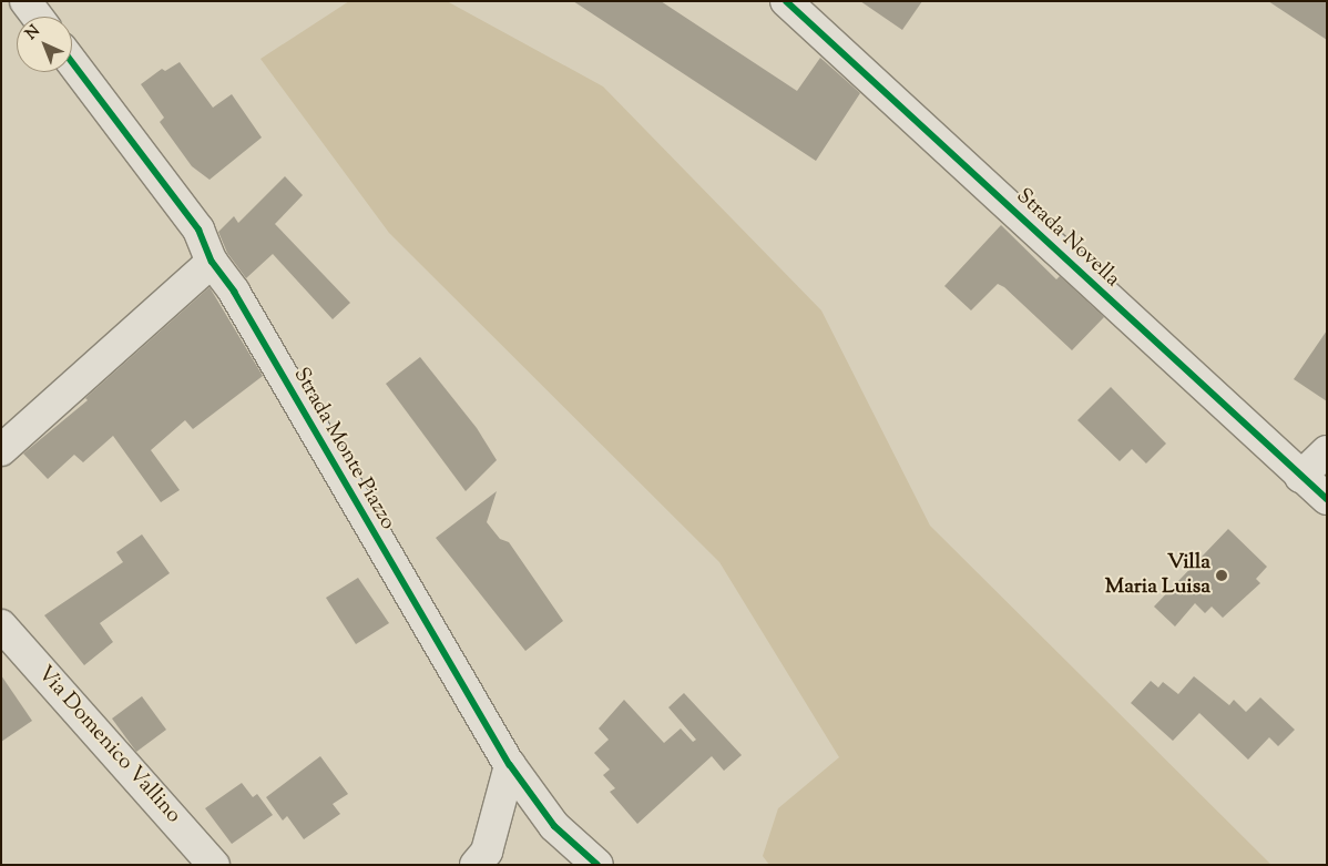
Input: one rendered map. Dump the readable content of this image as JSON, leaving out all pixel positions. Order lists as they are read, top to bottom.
{
  "streets": {
    "street": ["Strada Novella", "Strada Monte Piazzo", "Via Domenico Vallino"]
  },
  "places": ["Villa Maria Luisa"],
  "north": "top left"
}
